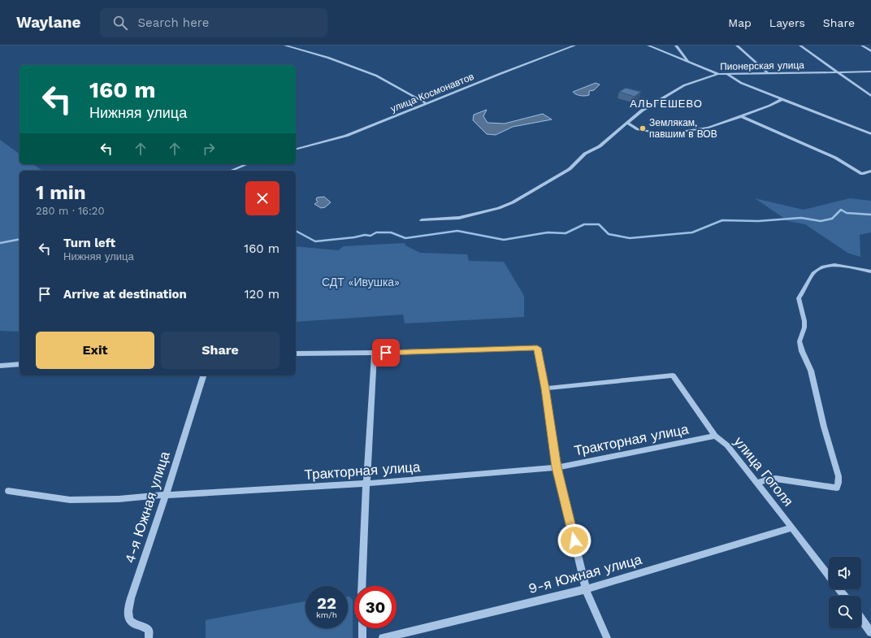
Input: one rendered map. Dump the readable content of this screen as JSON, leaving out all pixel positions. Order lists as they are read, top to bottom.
{
  "streets": {
    "street": [
      "Пионерская улица",
      "улица Космонавтов",
      "Тракторная улица",
      "улица Гоголя",
      "4-я Южная улица",
      "9-я Южная улица"
    ]
  },
  "crossings": [
    ["Тракторная улица", "улица Гоголя"],
    ["Тракторная улица", "4-я Южная улица"],
    ["улица Гоголя", "9-я Южная улица"]
  ],
  "districts": ["АЛЬГЕШЕВО"],
  "parks": ["СДТ «Ивушка»"],
  "places": ["Землякам, павшим в ВОВ"],
  "page": {
    "header": "Waylane",
    "search": "Search here",
    "nav": ["Map", "Layers", "Share"],
    "turn": ["160 m", "Нижняя улица"],
    "heading": ["1 min", "280 m · 16:20"],
    "list": [
      {
        "name": "Turn left",
        "note": "Нижняя улица",
        "value": "160 m"
      },
      {
        "name": "Arrive at destination",
        "value": "120 m"
      }
    ],
    "buttons": ["Exit", "Share"],
    "speed": "22 km/h",
    "limit": "30"
  }
}
